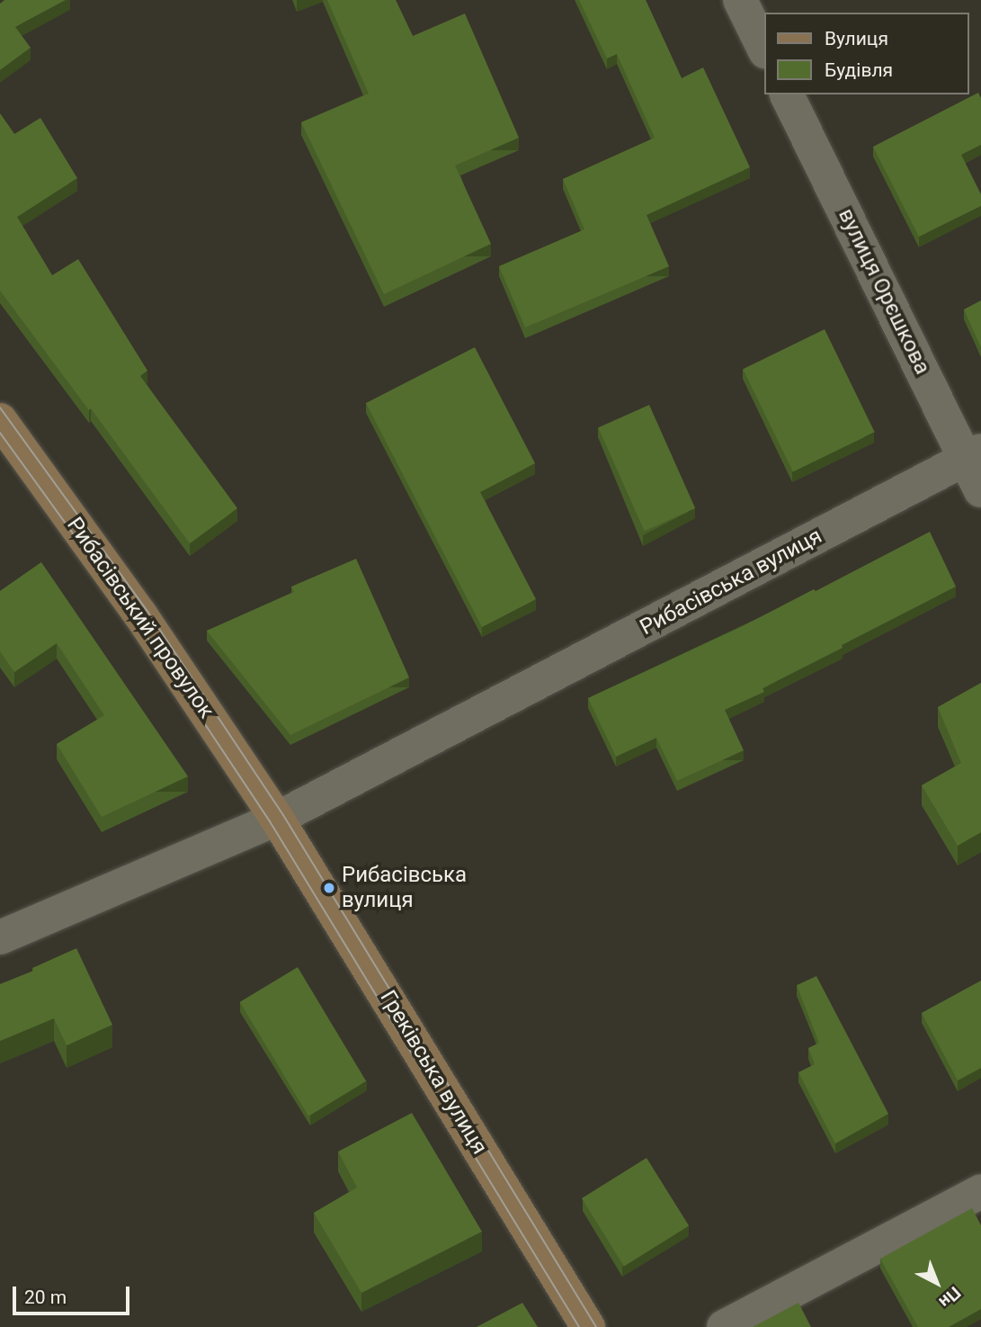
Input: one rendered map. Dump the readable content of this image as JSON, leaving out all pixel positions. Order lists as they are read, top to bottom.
{
  "streets": {
    "main road": ["Рибасівський провулок", "Греківська вулиця"],
    "street": ["вулиця Орєшкова", "Рибасівська вулиця"]
  },
  "crossings": [
    ["вулиця Орєшкова", "Рибасівська вулиця"],
    ["Рибасівська вулиця", "Рибасівський провулок"],
    ["Рибасівська вулиця", "Греківська вулиця"],
    ["Рибасівський провулок", "Греківська вулиця"]
  ],
  "places": ["Рибасівська вулиця"],
  "legend": ["Вулиця", "Будівля"],
  "scale_bar": "20 m",
  "north": "bottom right"
}
